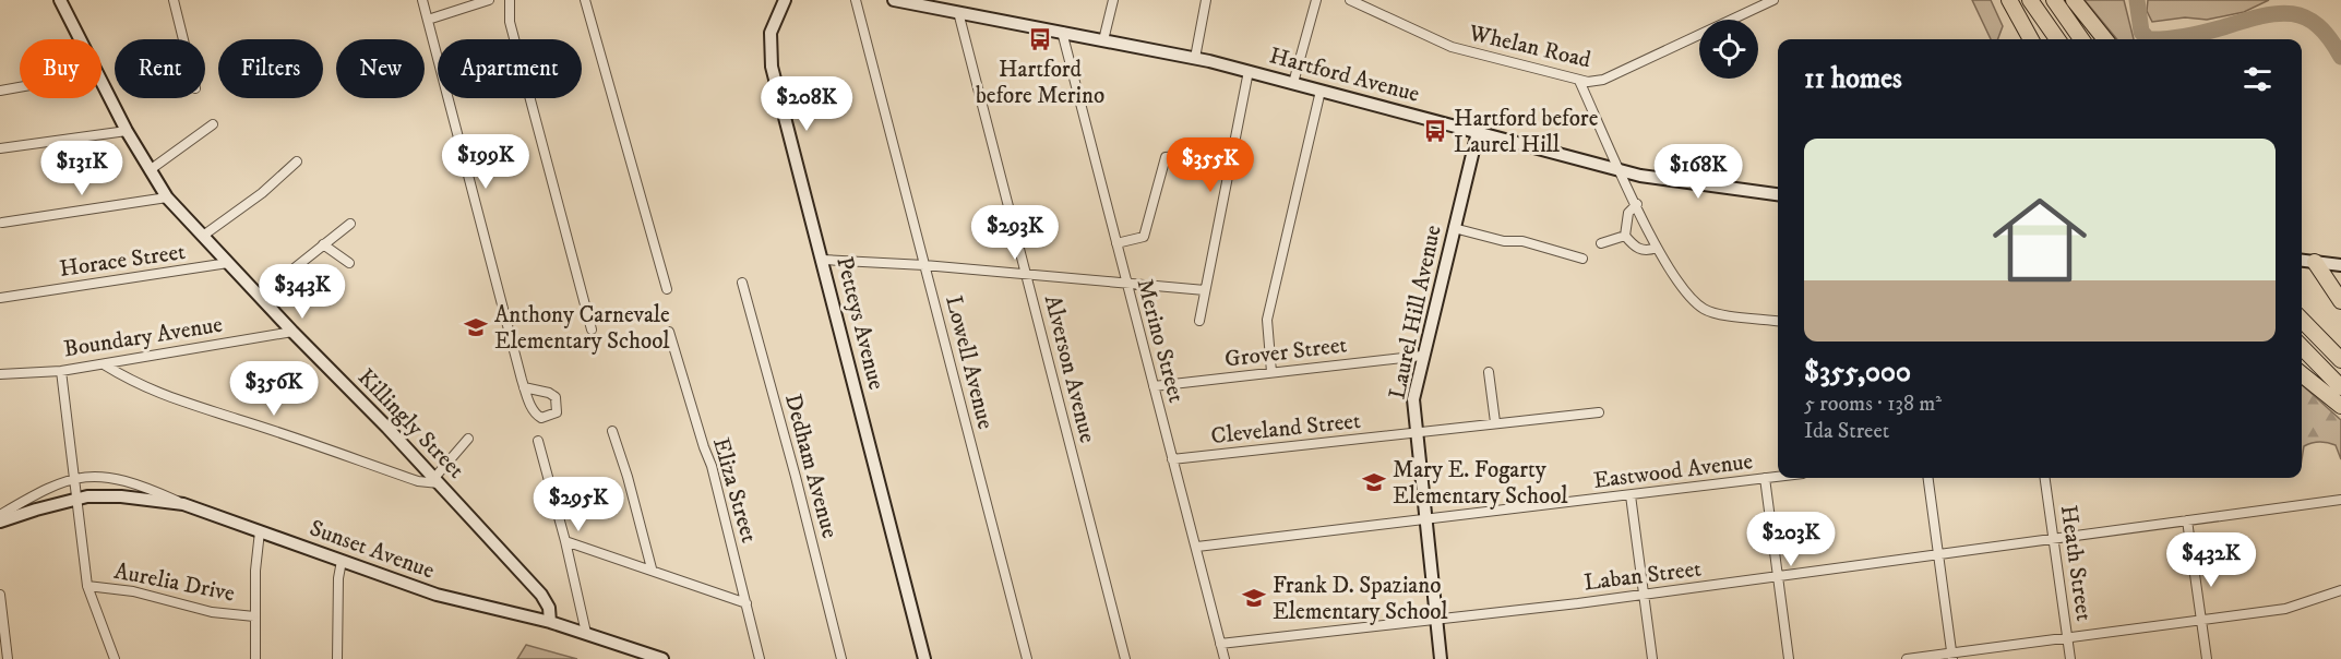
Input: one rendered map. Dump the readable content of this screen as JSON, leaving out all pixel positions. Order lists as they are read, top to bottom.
{
  "streets": {
    "main road": [
      "Hartford Avenue",
      "Laurel Hill Avenue",
      "Petteys Avenue",
      "Killingly Street",
      "Sunset Avenue"
    ],
    "street": [
      "Whelan Road",
      "Horace Street",
      "Boundary Avenue",
      "Merino Street",
      "Grover Street",
      "Lowell Avenue",
      "Alverson Avenue",
      "Cleveland Street",
      "Dedham Avenue",
      "Eastwood Avenue",
      "Eliza Street",
      "Heath Street",
      "Laban Street",
      "Aurelia Drive"
    ]
  },
  "crossings": [
    ["Hartford Avenue", "Laurel Hill Avenue"],
    ["Hartford Avenue", "Merino Street"],
    ["Hartford Avenue", "Alverson Avenue"],
    ["Horace Street", "Killingly Street"],
    ["Laurel Hill Avenue", "Grover Street"],
    ["Laurel Hill Avenue", "Cleveland Street"],
    ["Laurel Hill Avenue", "Eastwood Avenue"],
    ["Laurel Hill Avenue", "Laban Street"],
    ["Boundary Avenue", "Killingly Street"],
    ["Merino Street", "Grover Street"],
    ["Merino Street", "Cleveland Street"],
    ["Merino Street", "Eastwood Avenue"],
    ["Merino Street", "Laban Street"],
    ["Killingly Street", "Sunset Avenue"],
    ["Heath Street", "Laban Street"]
  ],
  "places": {
    "bus stop": ["Hartford before Merino", "Hartford before Laurel Hill"],
    "school or university": ["Anthony Carnevale Elementary School", "Mary E. Fogarty Elementary School", "Frank D. Spaziano Elementary School"]
  },
  "page": {
    "chip": [
      "Buy",
      "Rent",
      "Filters",
      "New",
      "Apartment"
    ],
    "heading": "11 homes",
    "price": [
      "$208K",
      "$199K",
      "$355K",
      "$131K",
      "$168K",
      "$293K",
      "$343K",
      "$356K",
      "$295K",
      "$203K",
      "$432K"
    ],
    "list": [
      {
        "name": "$355,000",
        "note": "5 rooms · 138 m² · Ida Street"
      }
    ]
  }
}
